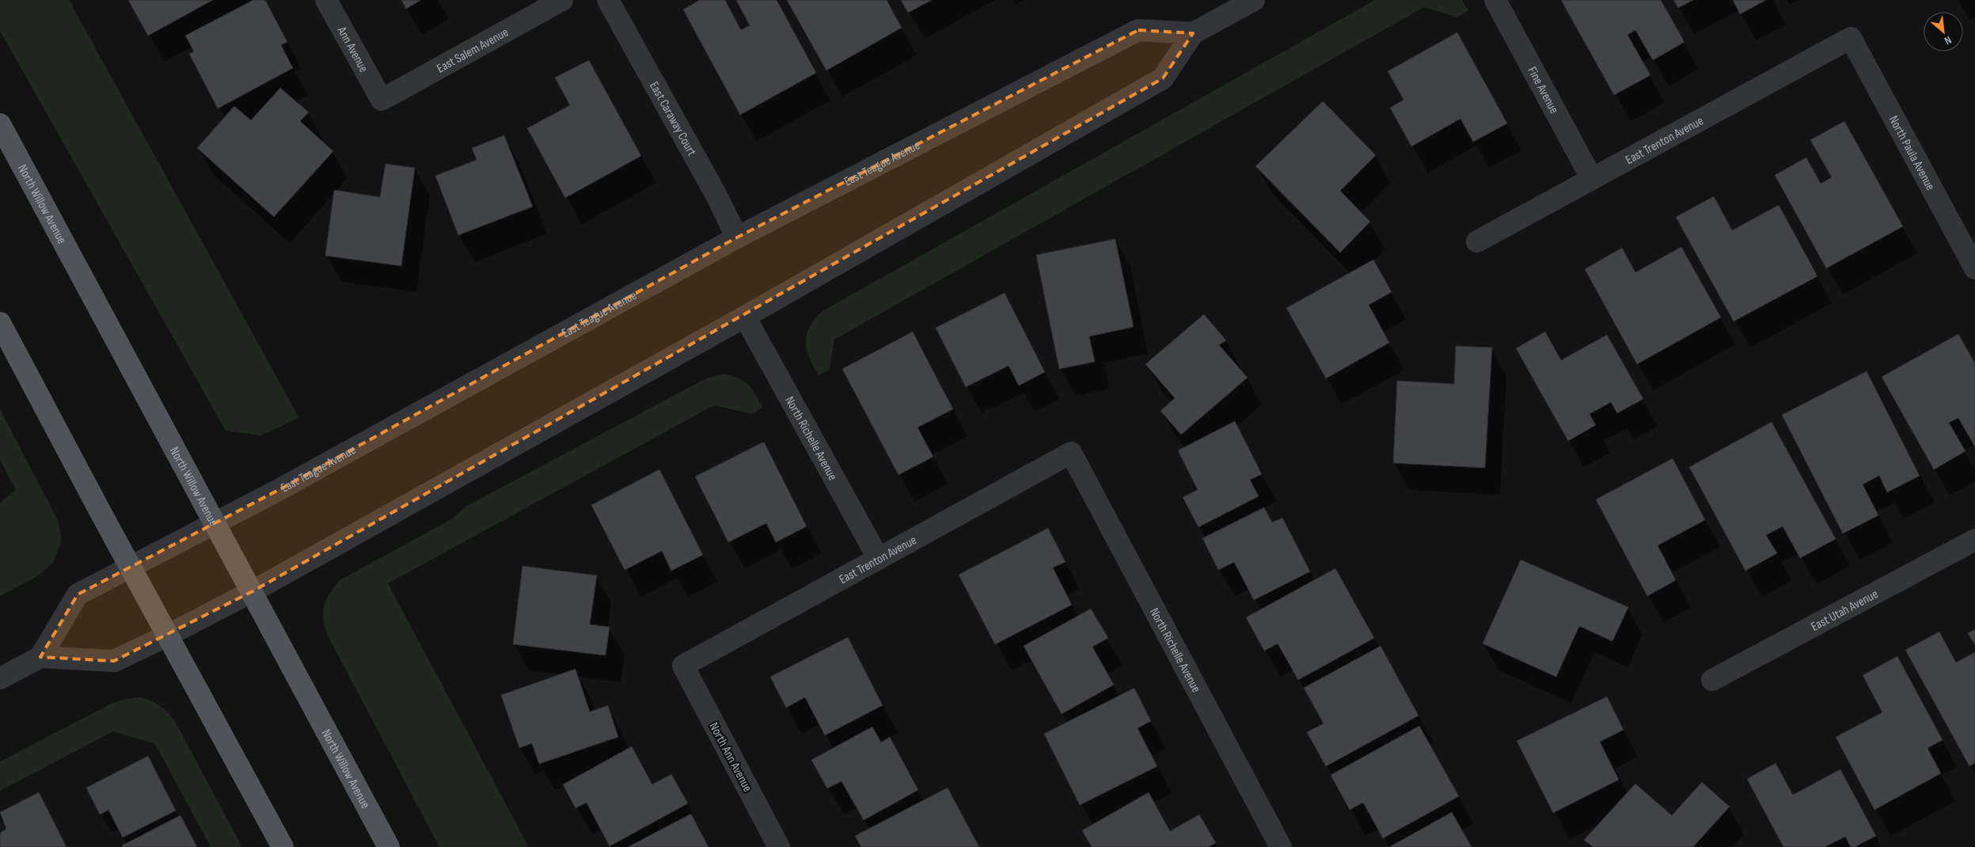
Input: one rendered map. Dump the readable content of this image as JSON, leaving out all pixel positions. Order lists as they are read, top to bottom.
{
  "streets": {
    "main road": ["North Willow Avenue"],
    "street": [
      "Ann Avenue",
      "East Salem Avenue",
      "Fine Avenue",
      "East Caraway Court",
      "East Trenton Avenue",
      "North Paula Avenue",
      "East Teague Avenue",
      "North Richelle Avenue",
      "East Utah Avenue",
      "North Ann Avenue"
    ]
  },
  "crossings": [
    ["Ann Avenue", "East Salem Avenue"],
    ["Fine Avenue", "East Trenton Avenue"],
    ["East Caraway Court", "East Teague Avenue"],
    ["East Trenton Avenue", "North Paula Avenue"],
    ["East Trenton Avenue", "North Richelle Avenue"],
    ["East Trenton Avenue", "North Ann Avenue"],
    ["East Teague Avenue", "North Willow Avenue"]
  ],
  "north": "bottom right"
}
